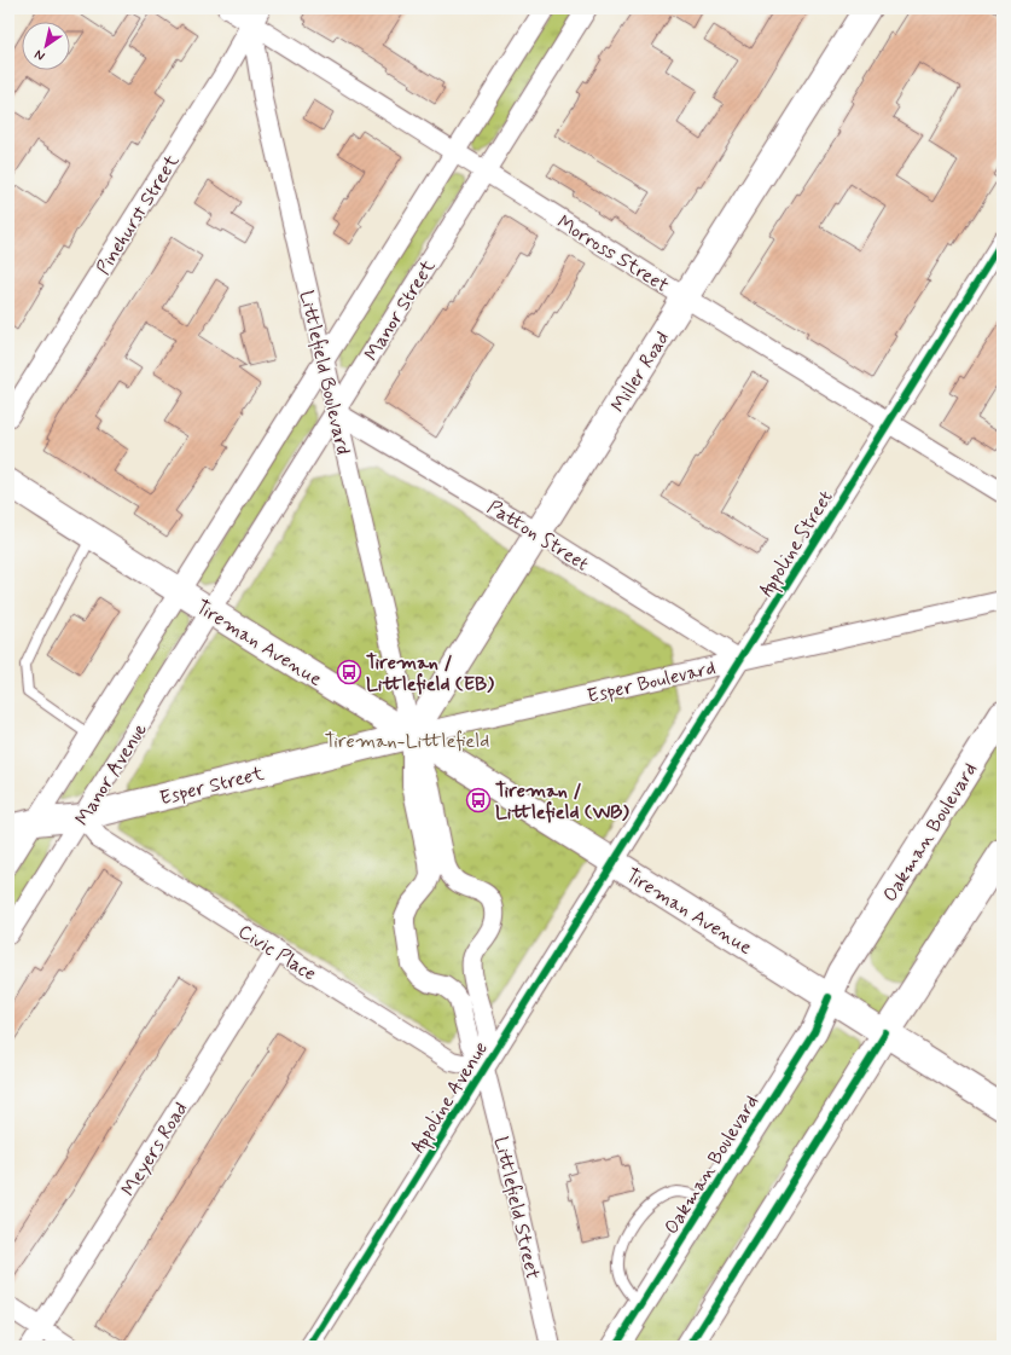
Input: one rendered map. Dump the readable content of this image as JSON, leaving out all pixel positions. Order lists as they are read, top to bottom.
{
  "streets": {
    "street": [
      "Pinehurst Street",
      "Morross Street",
      "Manor Street",
      "Miller Road",
      "Littlefield Boulevard",
      "Patton Street",
      "Appoline Street",
      "Tireman Avenue",
      "Esper Boulevard",
      "Manor Avenue",
      "Esper Street",
      "Oakman Boulevard",
      "Civic Place",
      "Appoline Avenue",
      "Meyers Road",
      "Littlefield Street"
    ]
  },
  "crossings": [
    ["Pinehurst Street", "Morross Street"],
    ["Pinehurst Street", "Littlefield Boulevard"],
    ["Morross Street", "Manor Street"],
    ["Morross Street", "Miller Road"],
    ["Morross Street", "Littlefield Boulevard"],
    ["Morross Street", "Appoline Street"],
    ["Manor Street", "Littlefield Boulevard"],
    ["Manor Street", "Patton Street"],
    ["Manor Street", "Tireman Avenue"],
    ["Manor Street", "Manor Avenue"],
    ["Miller Road", "Littlefield Boulevard"],
    ["Miller Road", "Patton Street"],
    ["Miller Road", "Tireman Avenue"],
    ["Miller Road", "Esper Boulevard"],
    ["Miller Road", "Esper Street"],
    ["Miller Road", "Littlefield Street"],
    ["Littlefield Boulevard", "Patton Street"],
    ["Littlefield Boulevard", "Tireman Avenue"],
    ["Littlefield Boulevard", "Esper Boulevard"],
    ["Littlefield Boulevard", "Esper Street"],
    ["Littlefield Boulevard", "Littlefield Street"],
    ["Patton Street", "Appoline Street"],
    ["Patton Street", "Esper Boulevard"],
    ["Appoline Street", "Tireman Avenue"],
    ["Appoline Street", "Esper Boulevard"],
    ["Appoline Street", "Appoline Avenue"],
    ["Tireman Avenue", "Esper Boulevard"],
    ["Tireman Avenue", "Manor Avenue"],
    ["Tireman Avenue", "Esper Street"],
    ["Tireman Avenue", "Oakman Boulevard"],
    ["Tireman Avenue", "Appoline Avenue"],
    ["Tireman Avenue", "Littlefield Street"],
    ["Esper Boulevard", "Esper Street"],
    ["Esper Boulevard", "Littlefield Street"],
    ["Manor Avenue", "Esper Street"],
    ["Manor Avenue", "Civic Place"],
    ["Esper Street", "Civic Place"],
    ["Esper Street", "Littlefield Street"],
    ["Civic Place", "Appoline Avenue"],
    ["Civic Place", "Meyers Road"],
    ["Civic Place", "Littlefield Street"],
    ["Appoline Avenue", "Littlefield Street"]
  ],
  "parks": ["Tireman-Littlefield"],
  "places": {
    "bus stop": ["Tireman / Littlefield (EB)", "Tireman / Littlefield (WB)"]
  },
  "north": "bottom left"
}
